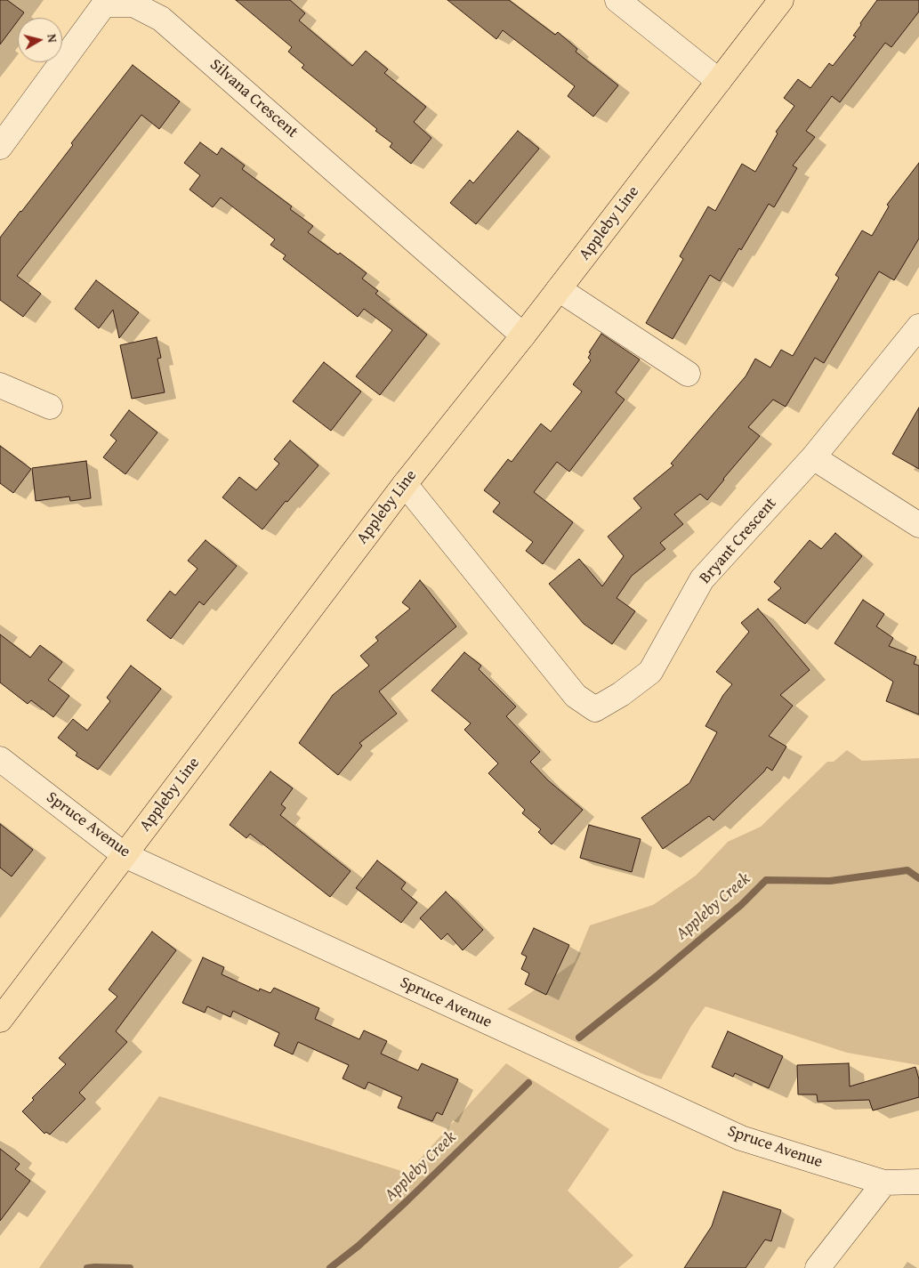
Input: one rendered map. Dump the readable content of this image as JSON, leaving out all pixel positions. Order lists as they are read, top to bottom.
{
  "streets": {
    "main road": ["Appleby Line"],
    "street": ["Silvana Crescent", "Bryant Crescent", "Spruce Avenue"]
  },
  "crossings": [
    ["Silvana Crescent", "Appleby Line"],
    ["Appleby Line", "Bryant Crescent"],
    ["Appleby Line", "Spruce Avenue"]
  ],
  "water": ["Appleby Creek"],
  "north": "right"
}
